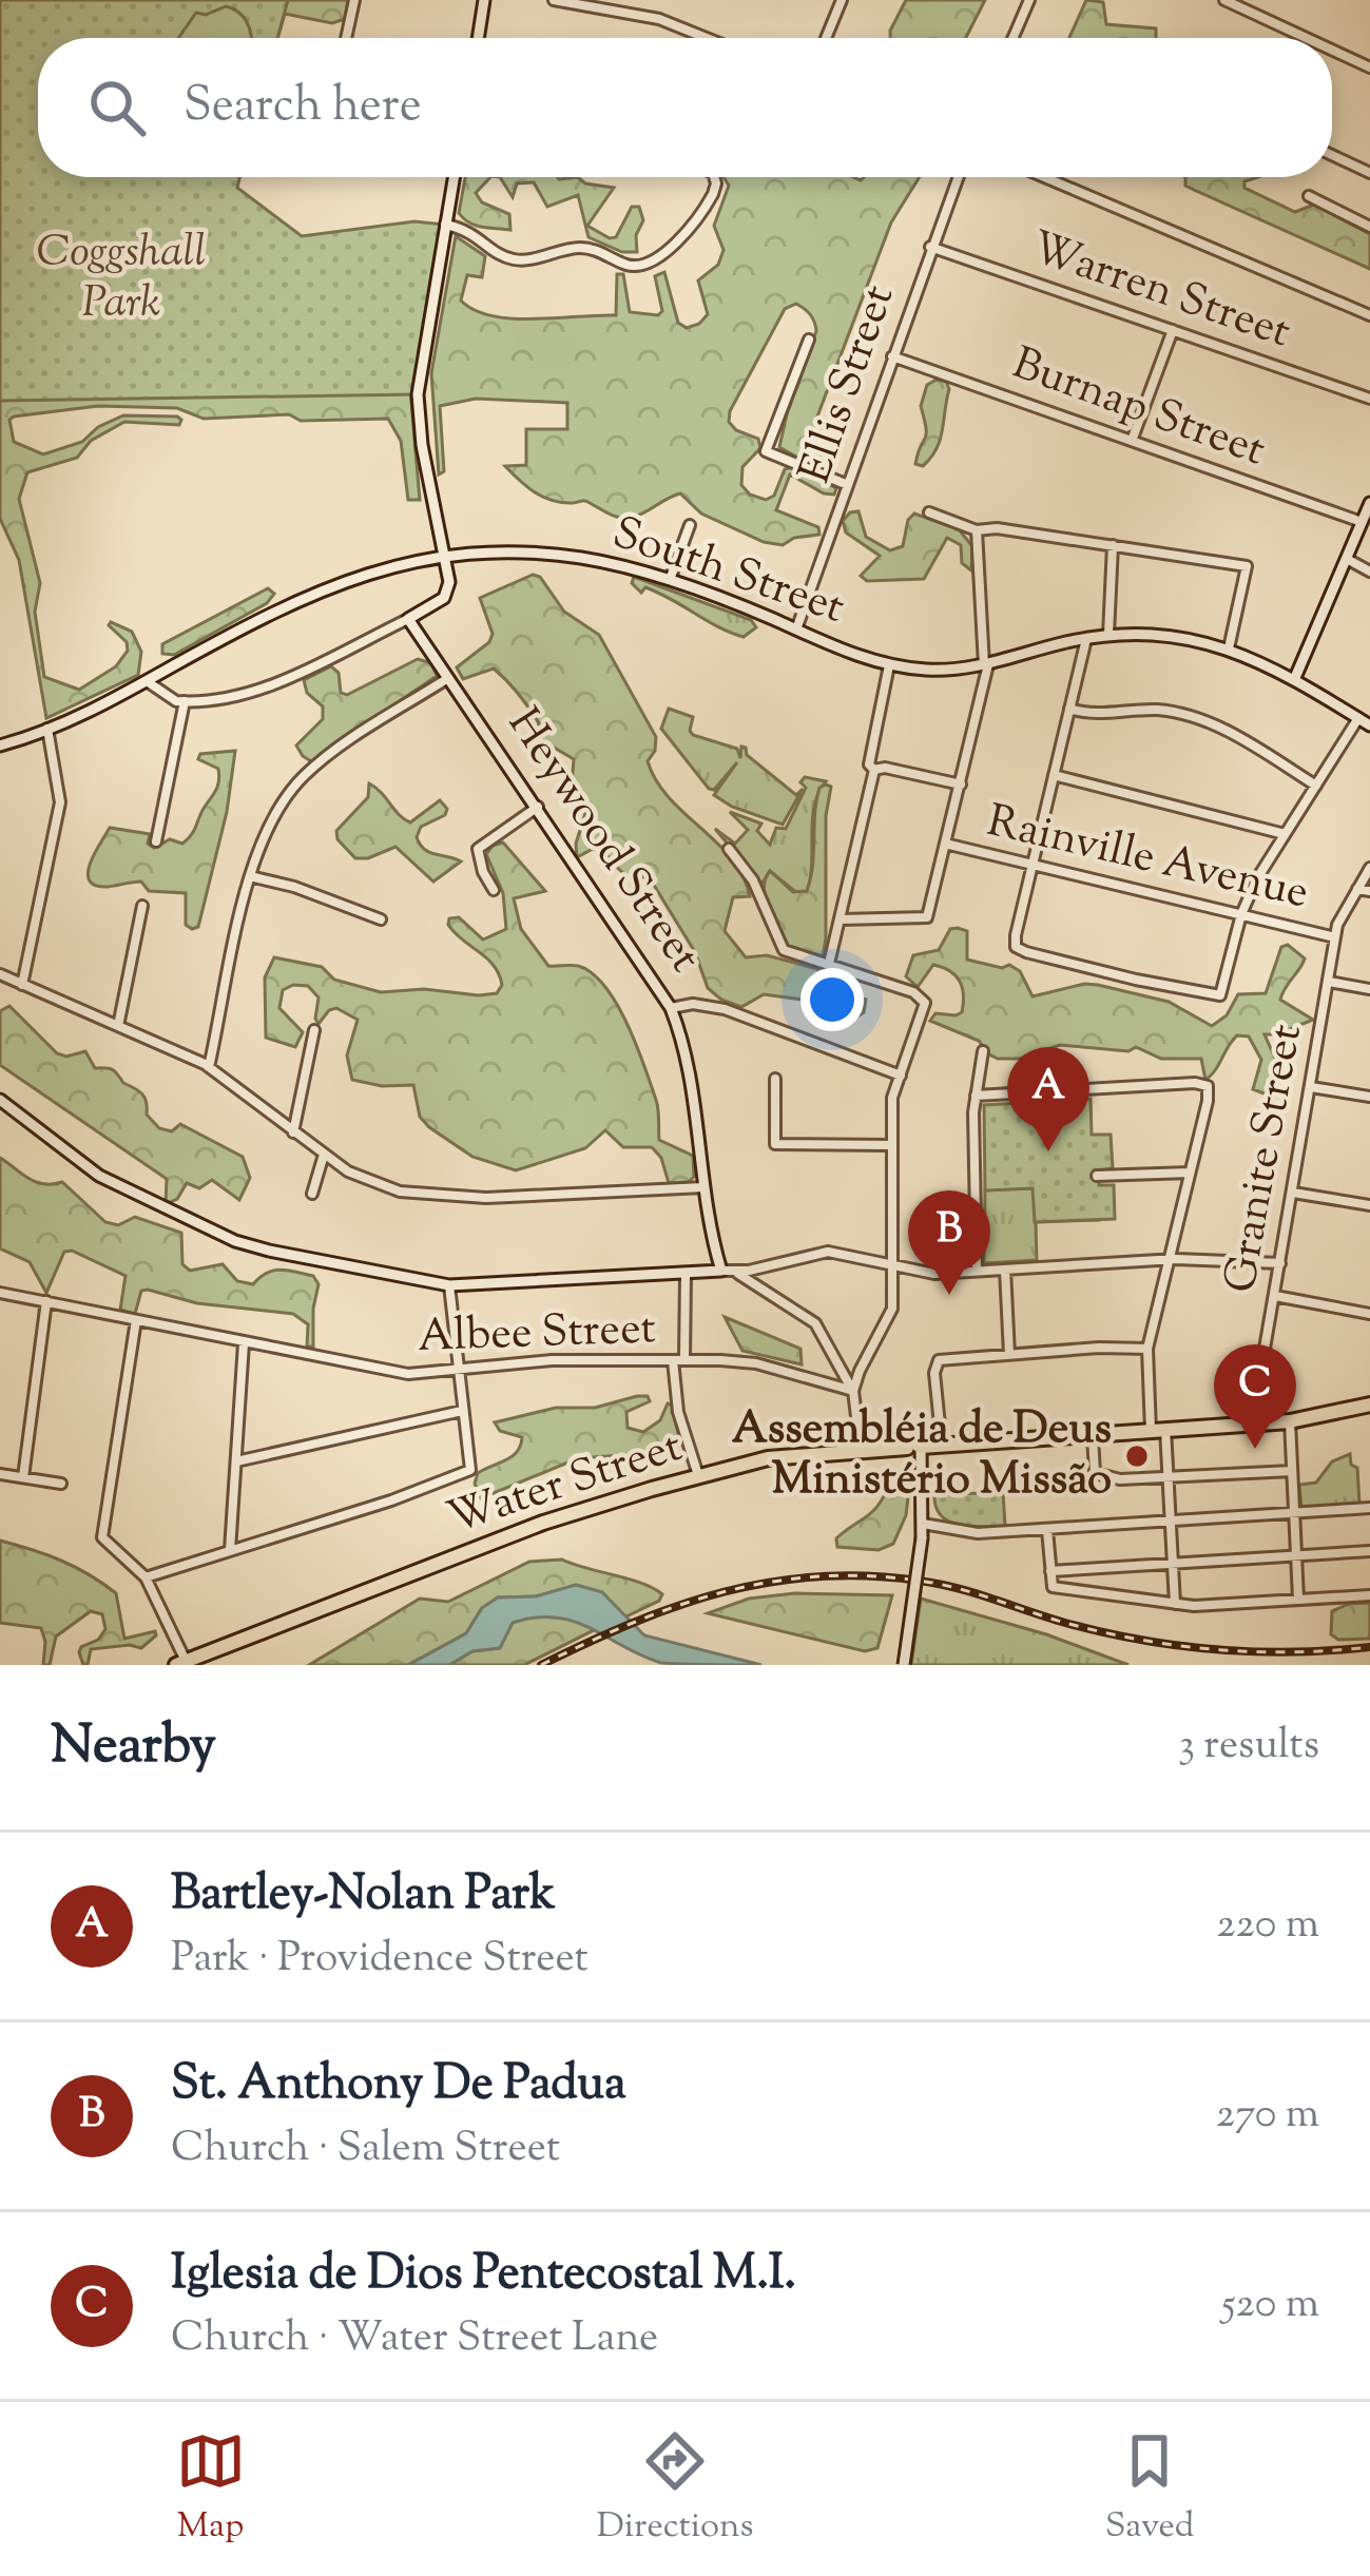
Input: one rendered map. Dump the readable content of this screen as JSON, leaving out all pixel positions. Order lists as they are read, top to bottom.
{
  "streets": {
    "highway": ["Water Street"],
    "street": [
      "Warren Street",
      "Ellis Street",
      "Burnap Street",
      "South Street",
      "Heywood Street",
      "Rainville Avenue",
      "Granite Street",
      "Albee Street"
    ]
  },
  "crossings": [
    ["Warren Street", "Ellis Street"],
    ["Ellis Street", "Burnap Street"],
    ["Ellis Street", "South Street"],
    ["Rainville Avenue", "Granite Street"],
    ["Granite Street", "Water Street"]
  ],
  "parks": ["Coggshall Park"],
  "places": ["Assembléia de Deus Ministério Missão"],
  "page": {
    "search": "Search here",
    "pins": ["A", "B", "C"],
    "heading": ["Nearby", "3 results"],
    "list": [
      {
        "mark": "A",
        "name": "Bartley-Nolan Park",
        "note": "Park · Providence Street",
        "value": "220 m"
      },
      {
        "mark": "B",
        "name": "St. Anthony De Padua",
        "note": "Church · Salem Street",
        "value": "270 m"
      },
      {
        "mark": "C",
        "name": "Iglesia de Dios Pentecostal M.I.",
        "note": "Church · Water Street Lane",
        "value": "520 m"
      }
    ],
    "nav": ["Map", "Directions", "Saved"]
  }
}
